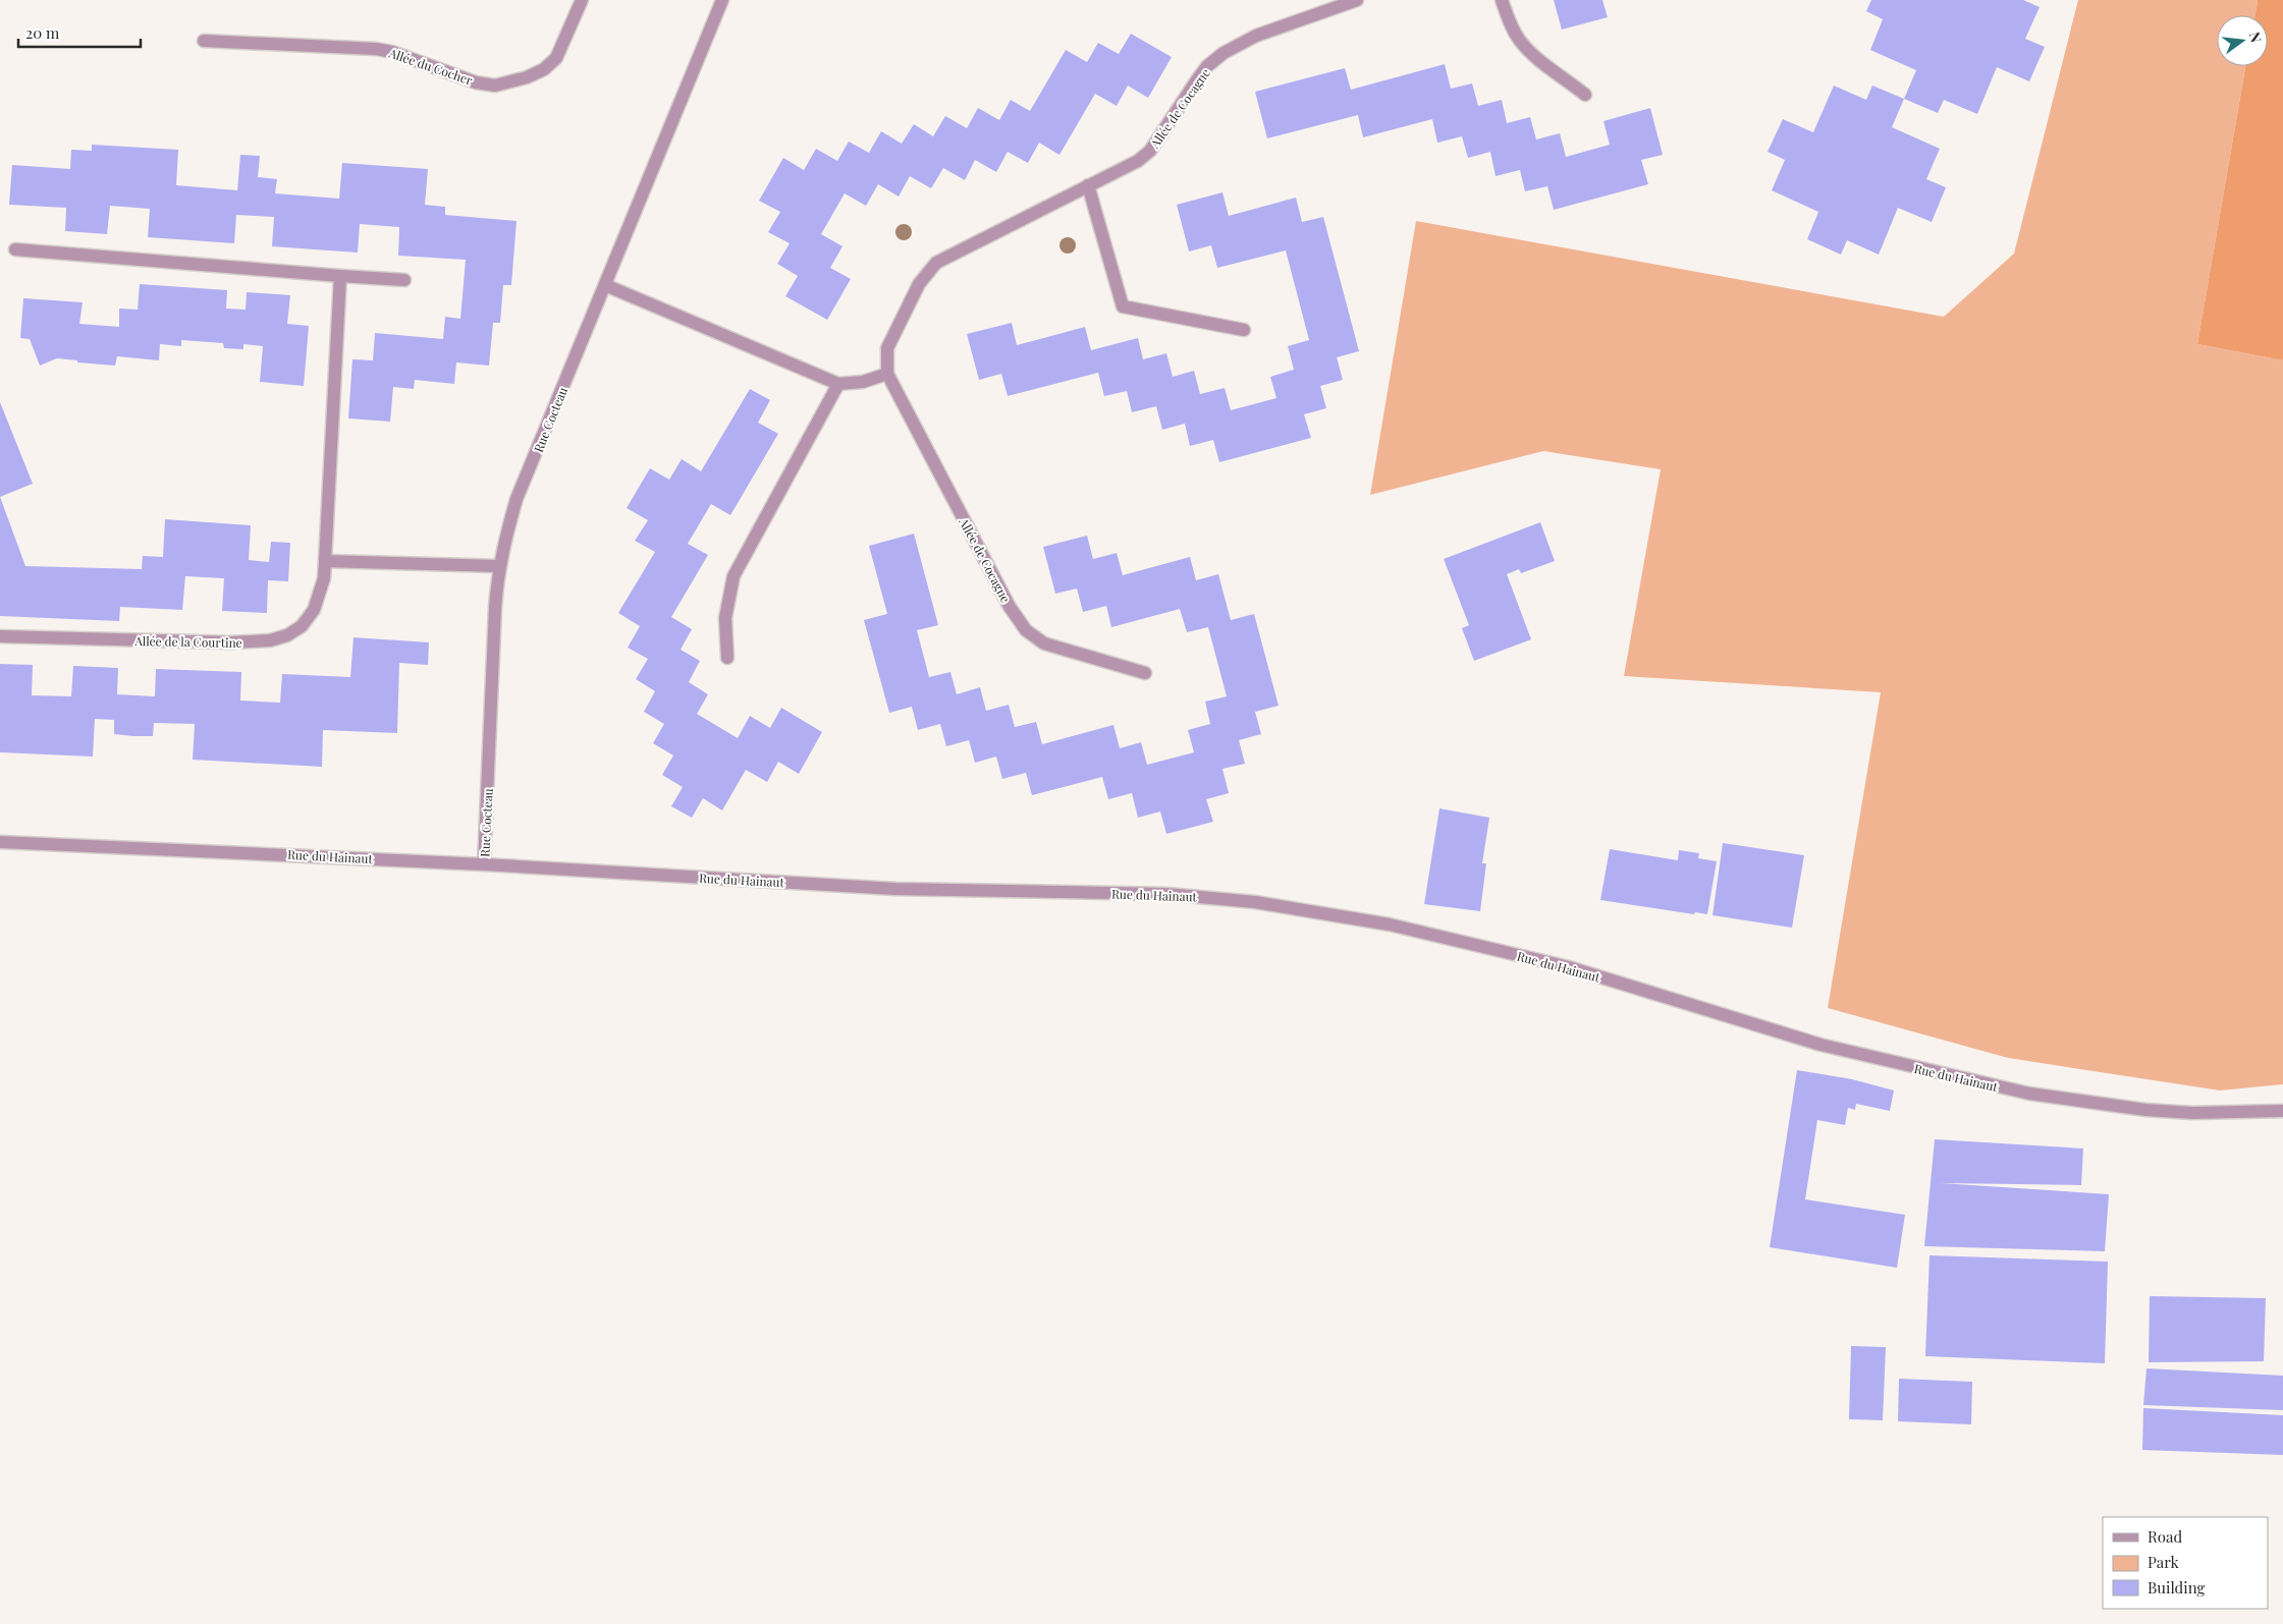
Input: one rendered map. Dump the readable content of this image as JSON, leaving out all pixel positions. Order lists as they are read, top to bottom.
{
  "streets": {
    "street": [
      "Allée du Cocher",
      "Allée de Cocagne",
      "Rue Cocteau",
      "Allée de la Courtine",
      "Rue du Hainaut"
    ]
  },
  "crossings": [
    ["Rue Cocteau", "Rue du Hainaut"]
  ],
  "legend": ["Road", "Park", "Building"],
  "scale_bar": "20 m",
  "north": "right"
}
